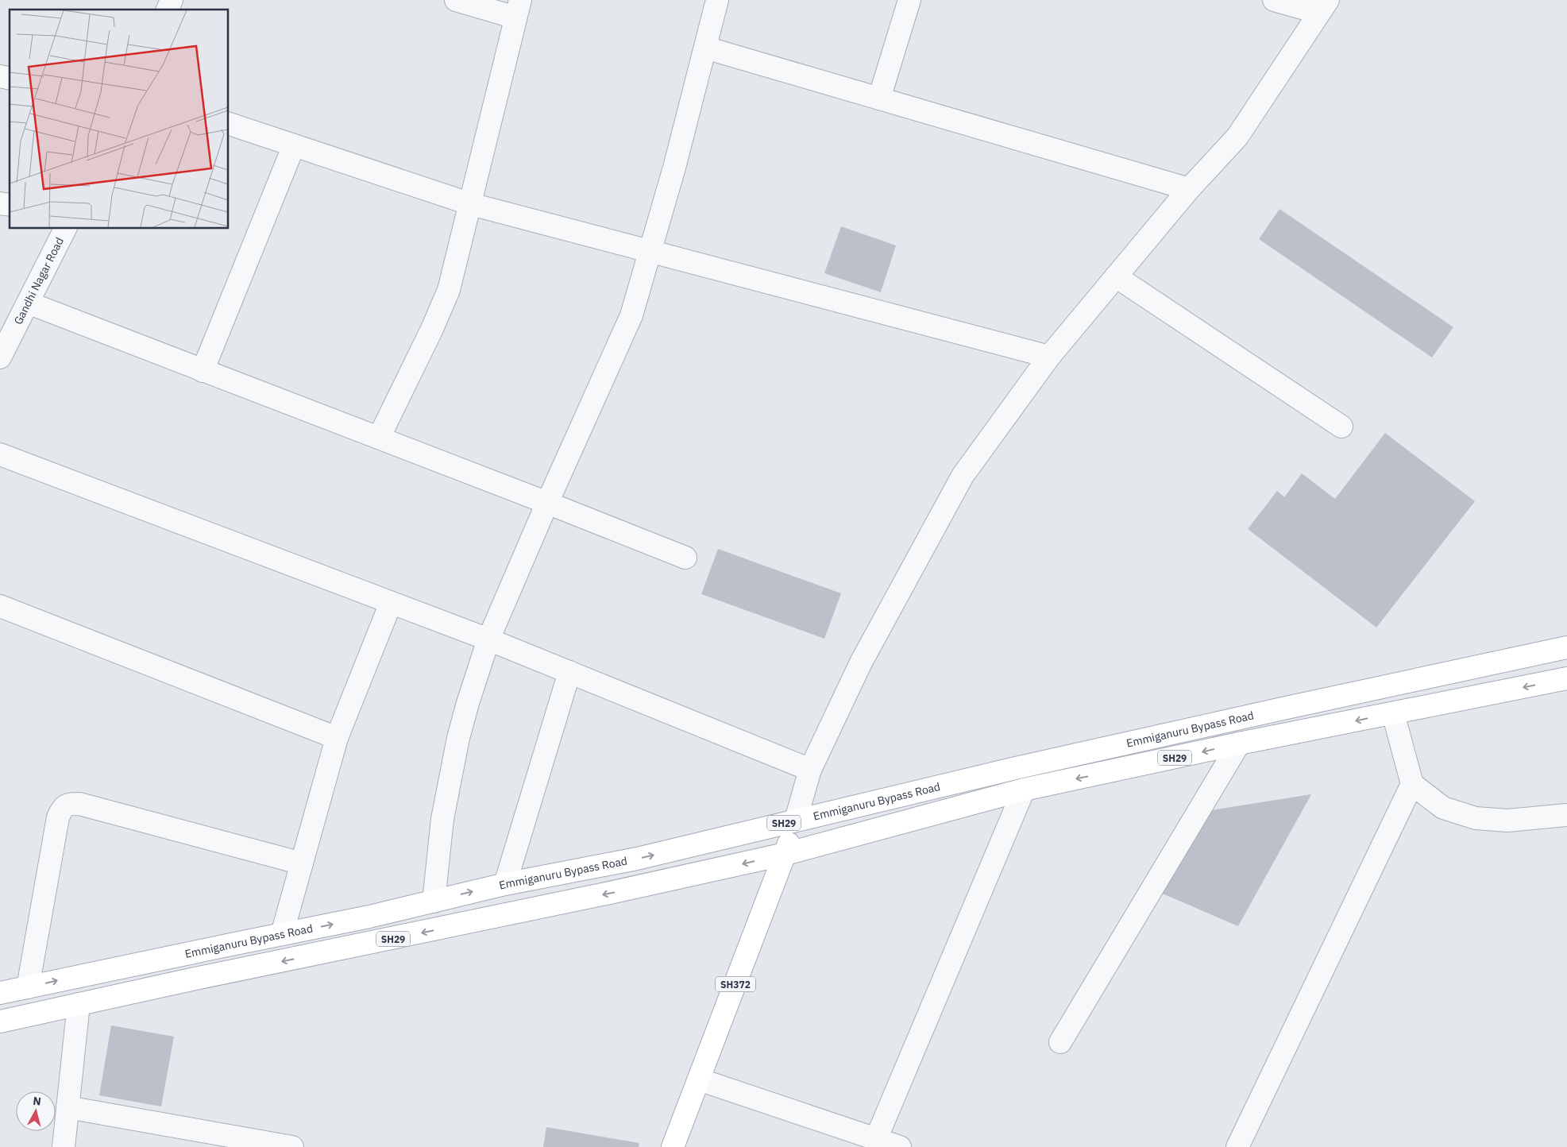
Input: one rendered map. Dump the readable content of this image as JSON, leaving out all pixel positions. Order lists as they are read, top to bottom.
{
  "streets": {
    "main road": ["Emmiganuru Bypass Road", "SH29", "SH372"],
    "street": ["Gandhi Nagar Road"]
  },
  "crossings": [
    ["Emmiganuru Bypass Road", "SH372"],
    ["SH29", "SH372"]
  ],
  "north": "top"
}
